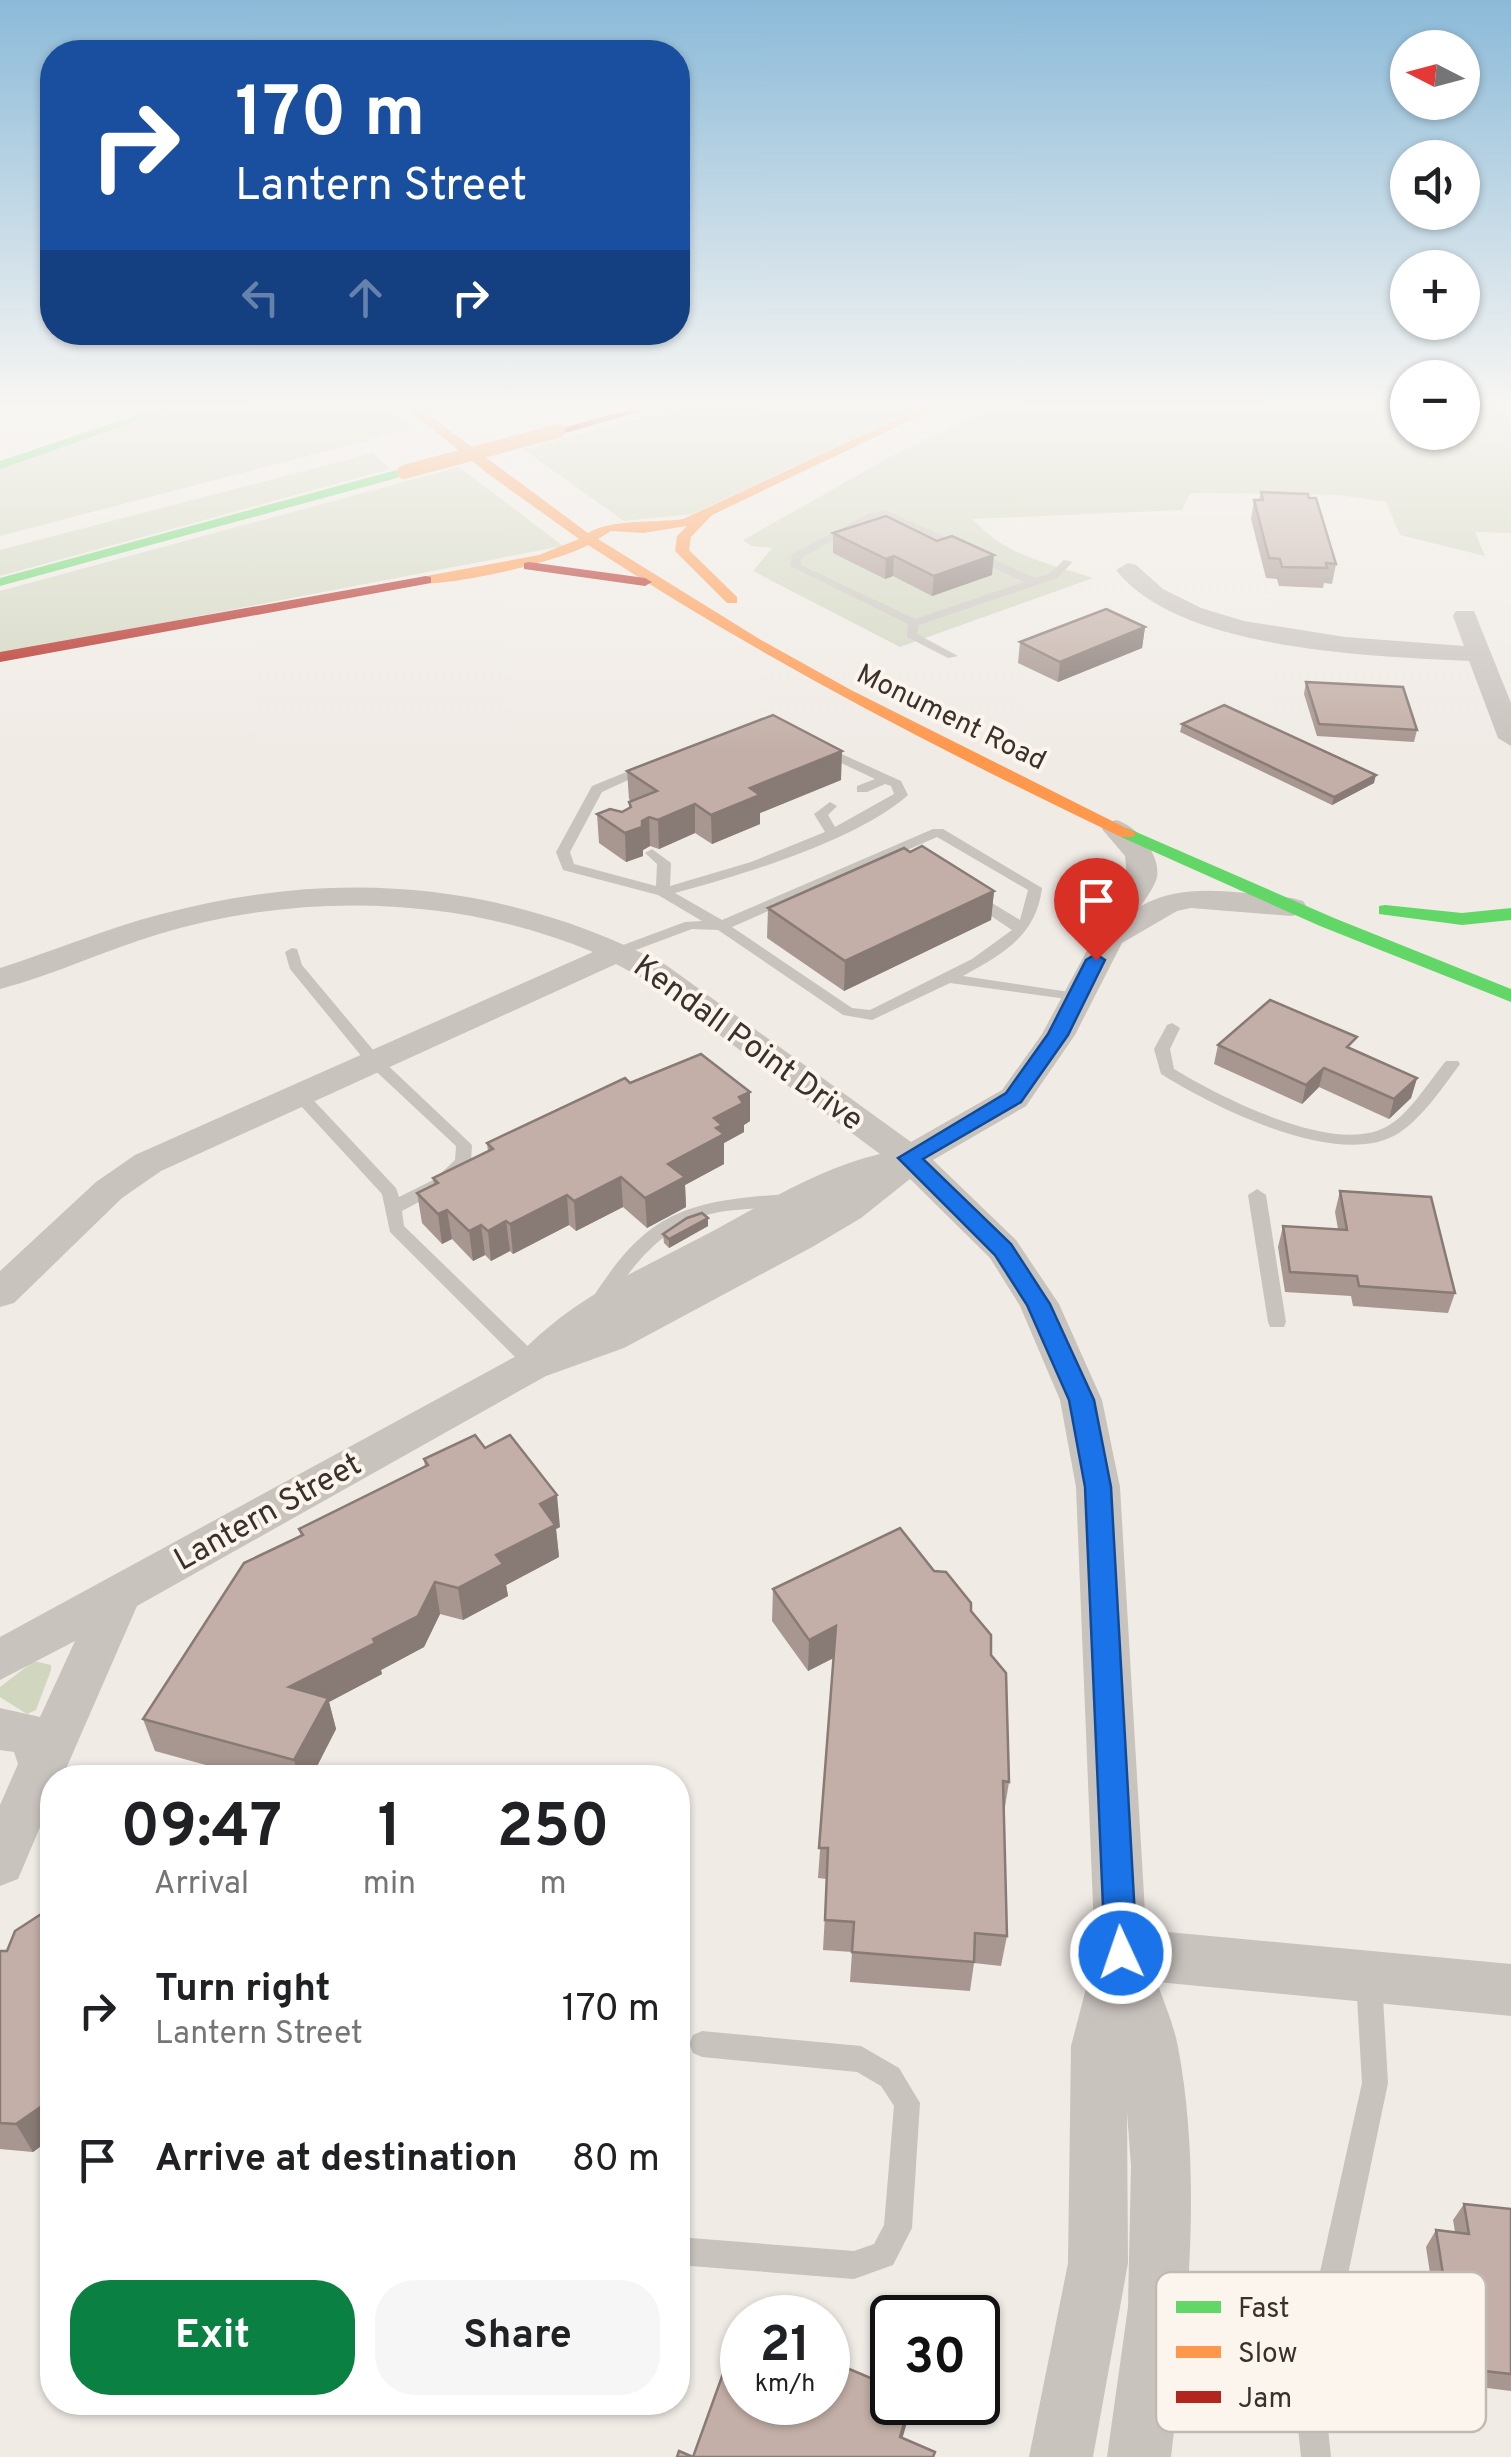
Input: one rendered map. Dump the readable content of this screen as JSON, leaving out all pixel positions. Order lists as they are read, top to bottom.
{
  "streets": {
    "main road": ["Monument Road"],
    "street": ["Kendall Point Drive", "Lantern Street"]
  },
  "crossings": [
    ["Monument Road", "Lantern Street"],
    ["Kendall Point Drive", "Lantern Street"]
  ],
  "legend": ["Fast", "Slow", "Jam"],
  "north": "left",
  "page": {
    "map_buttons": ["+", "−"],
    "turn": ["170 m", "Lantern Street"],
    "eta": [
      "09:47",
      "Arrival",
      "1",
      "min",
      "250",
      "m"
    ],
    "list": [
      {
        "name": "Turn right",
        "note": "Lantern Street",
        "value": "170 m"
      },
      {
        "name": "Arrive at destination",
        "value": "80 m"
      }
    ],
    "buttons": ["Exit", "Share"],
    "speed": "21 km/h",
    "limit": "30"
  }
}
